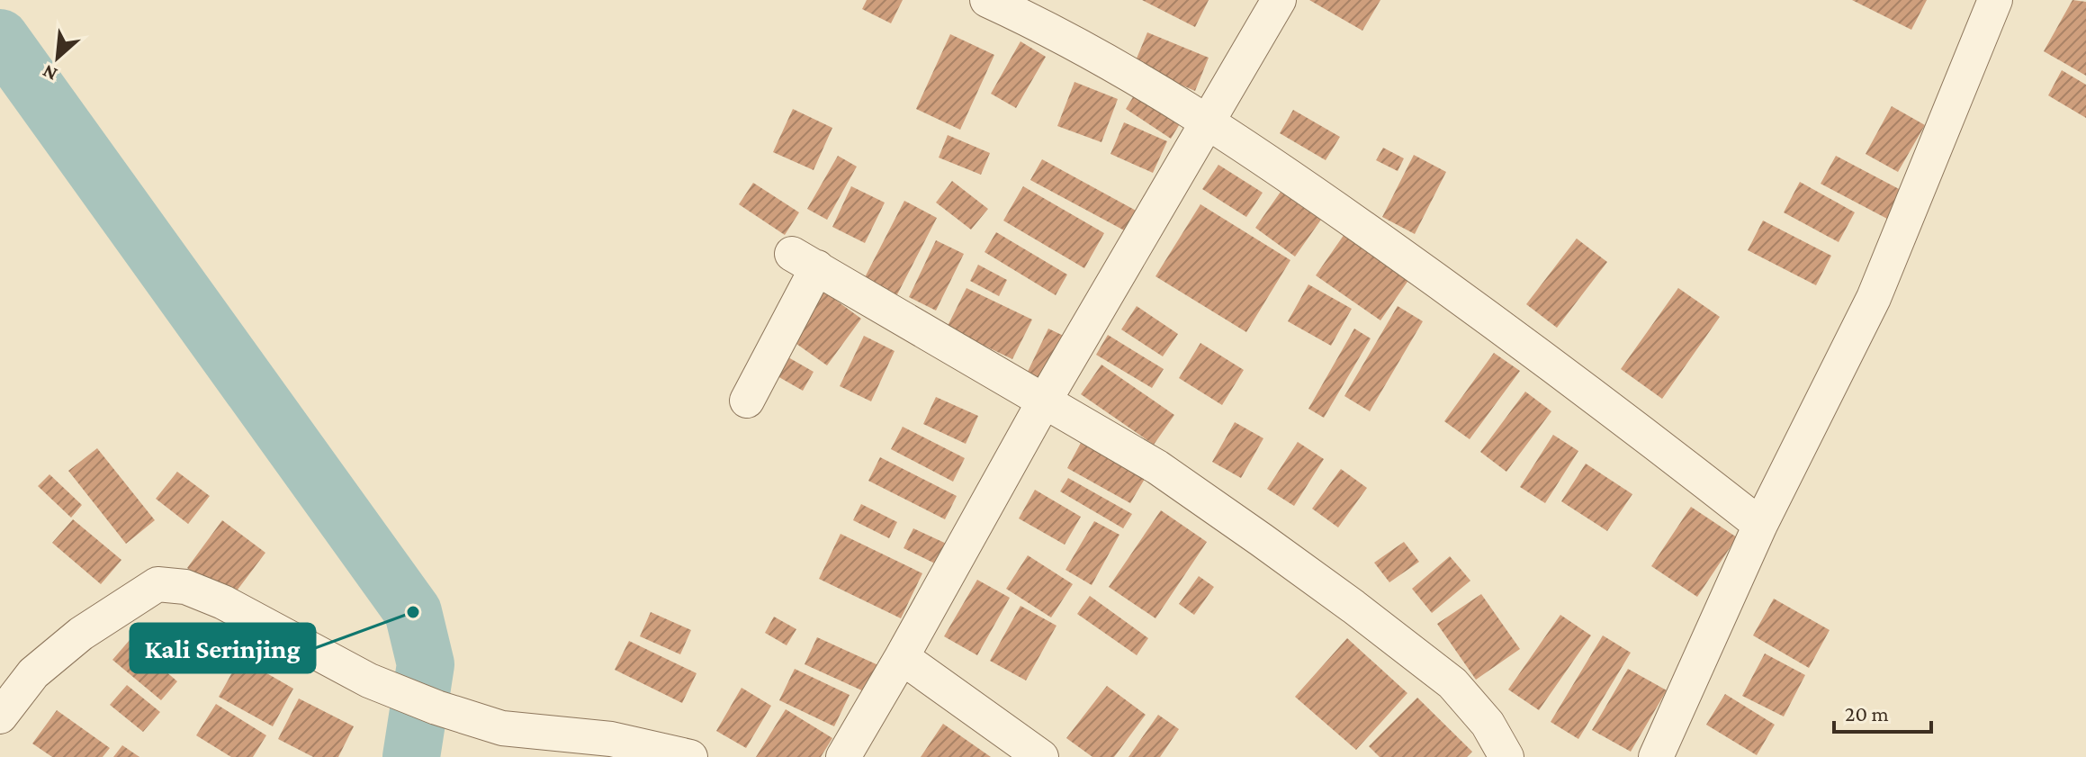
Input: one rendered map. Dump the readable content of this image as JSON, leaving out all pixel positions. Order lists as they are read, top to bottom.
{
  "places": ["Kali Serinjing"],
  "scale_bar": "20 m",
  "north": "bottom left"
}
